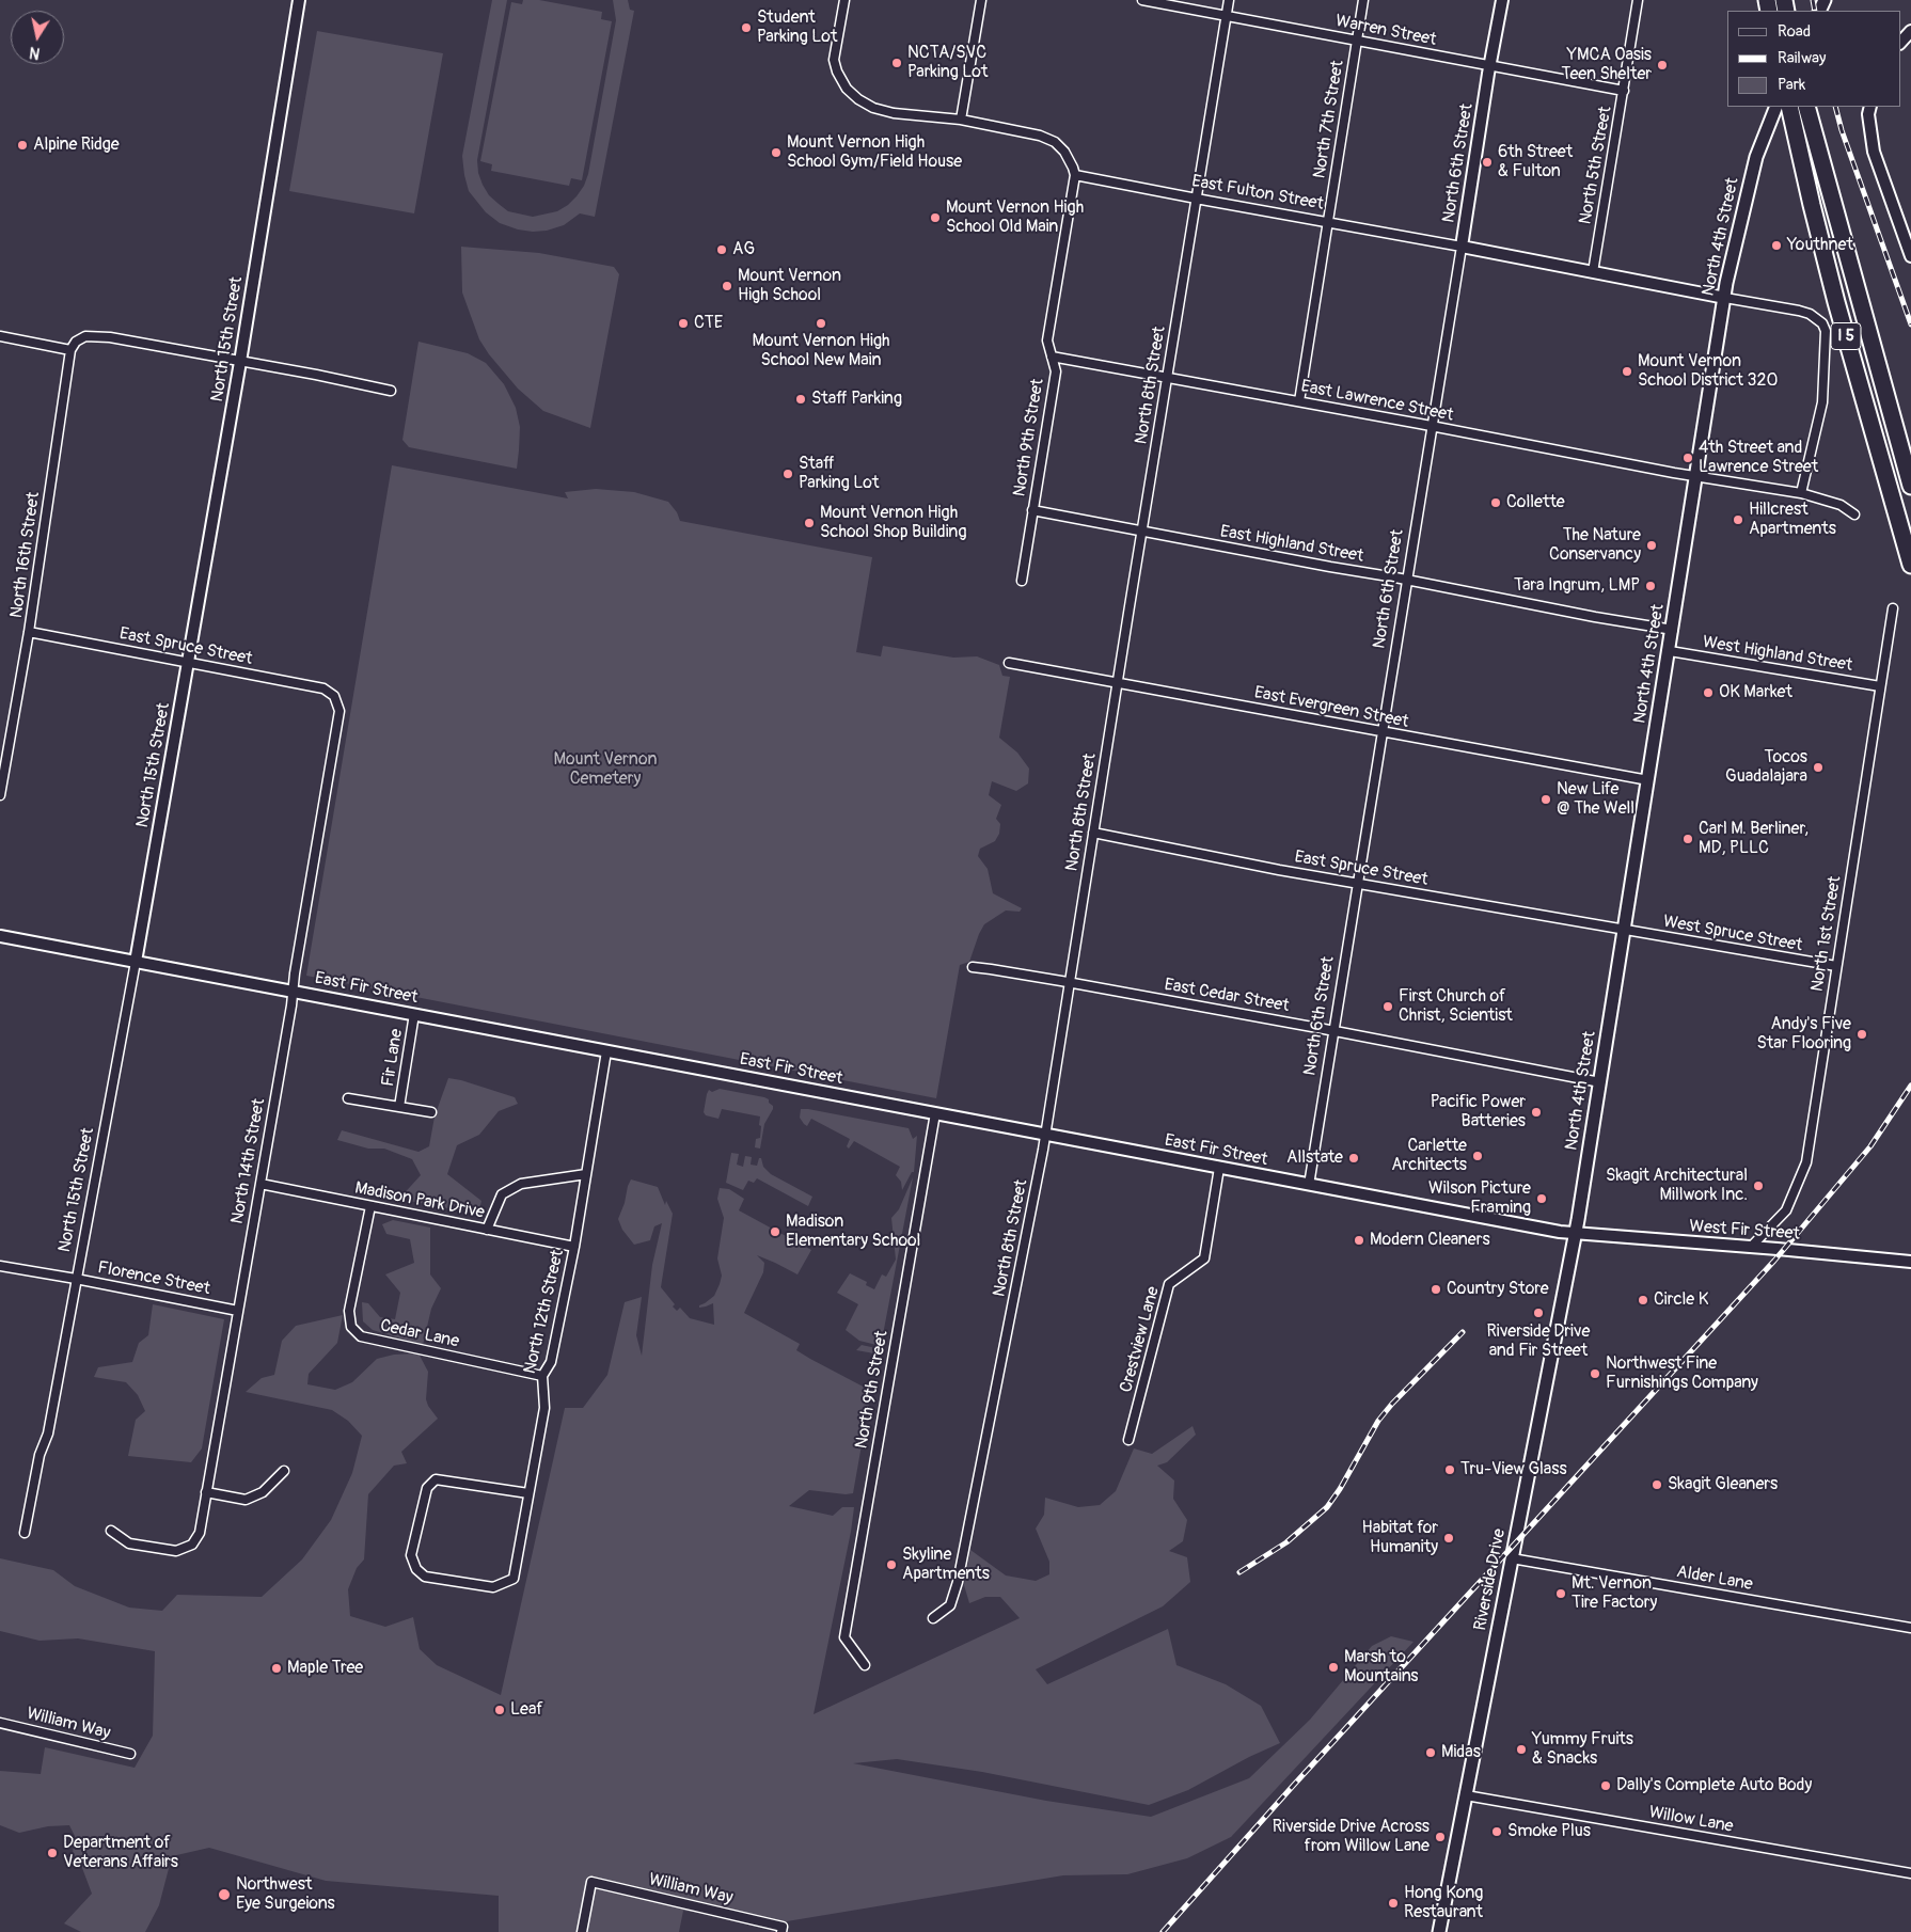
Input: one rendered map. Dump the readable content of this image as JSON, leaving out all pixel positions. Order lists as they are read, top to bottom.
{
  "streets": {
    "highway": ["I 5"],
    "main road": ["North 4th Street", "Riverside Drive"],
    "street": [
      "Warren Street",
      "North 7th Street",
      "North 6th Street",
      "North 5th Street",
      "East Fulton Street",
      "North 15th Street",
      "North 8th Street",
      "East Lawrence Street",
      "North 9th Street",
      "East Highland Street",
      "North 16th Street",
      "East Spruce Street",
      "West Highland Street",
      "East Evergreen Street",
      "West Spruce Street",
      "North 1st Street",
      "East Fir Street",
      "East Cedar Street",
      "Fir Lane",
      "North 14th Street",
      "Madison Park Drive",
      "West Fir Street",
      "Florence Street",
      "North 12th Street",
      "Cedar Lane",
      "Crestview Lane",
      "Alder Lane",
      "William Way",
      "Willow Lane"
    ]
  },
  "crossings": [
    ["Warren Street", "North 7th Street"],
    ["Warren Street", "North 6th Street"],
    ["Warren Street", "North 5th Street"],
    ["Warren Street", "North 8th Street"],
    ["North 7th Street", "East Fulton Street"],
    ["North 7th Street", "East Lawrence Street"],
    ["North 6th Street", "East Fulton Street"],
    ["North 6th Street", "East Lawrence Street"],
    ["North 6th Street", "East Highland Street"],
    ["North 6th Street", "East Spruce Street"],
    ["North 6th Street", "East Evergreen Street"],
    ["North 6th Street", "East Fir Street"],
    ["North 6th Street", "East Cedar Street"],
    ["North 5th Street", "East Fulton Street"],
    ["East Fulton Street", "North 4th Street"],
    ["East Fulton Street", "North 8th Street"],
    ["East Fulton Street", "North 9th Street"],
    ["North 4th Street", "East Lawrence Street"],
    ["North 4th Street", "East Highland Street"],
    ["North 4th Street", "East Spruce Street"],
    ["North 4th Street", "West Highland Street"],
    ["North 4th Street", "East Evergreen Street"],
    ["North 4th Street", "West Spruce Street"],
    ["North 4th Street", "East Fir Street"],
    ["North 4th Street", "East Cedar Street"],
    ["North 4th Street", "West Fir Street"],
    ["North 4th Street", "Riverside Drive"],
    ["North 15th Street", "East Spruce Street"],
    ["North 15th Street", "East Fir Street"],
    ["North 15th Street", "Florence Street"],
    ["North 8th Street", "East Lawrence Street"],
    ["North 8th Street", "East Highland Street"],
    ["North 8th Street", "East Spruce Street"],
    ["North 8th Street", "East Evergreen Street"],
    ["North 8th Street", "East Fir Street"],
    ["North 8th Street", "East Cedar Street"],
    ["East Lawrence Street", "North 9th Street"],
    ["North 9th Street", "East Highland Street"],
    ["North 9th Street", "East Fir Street"],
    ["North 16th Street", "East Spruce Street"],
    ["East Spruce Street", "West Spruce Street"],
    ["East Spruce Street", "North 14th Street"],
    ["West Highland Street", "North 1st Street"],
    ["West Spruce Street", "North 1st Street"],
    ["North 1st Street", "West Fir Street"],
    ["East Fir Street", "Fir Lane"],
    ["East Fir Street", "North 14th Street"],
    ["East Fir Street", "West Fir Street"],
    ["East Fir Street", "North 12th Street"],
    ["East Fir Street", "Crestview Lane"],
    ["East Fir Street", "Riverside Drive"],
    ["North 14th Street", "Madison Park Drive"],
    ["North 14th Street", "Florence Street"],
    ["Madison Park Drive", "North 12th Street"],
    ["Madison Park Drive", "Cedar Lane"],
    ["West Fir Street", "Riverside Drive"],
    ["North 12th Street", "Cedar Lane"],
    ["Alder Lane", "Riverside Drive"],
    ["Riverside Drive", "Willow Lane"]
  ],
  "parks": ["Mount Vernon Cemetery"],
  "places": [
    "Student Parking Lot",
    "NCTA/SVC Parking Lot",
    "YMCA Oasis Teen Shelter",
    "Alpine Ridge",
    "Mount Vernon High School Gym/Field House",
    "6th Street & Fulton",
    "Mount Vernon High School Old Main",
    "Youthnet",
    "AG",
    "Mount Vernon High School",
    "CTE",
    "Mount Vernon High School New Main",
    "Mount Vernon School District 320",
    "Staff Parking",
    "4th Street and Lawrence Street",
    "Staff Parking Lot",
    "Collette",
    "Hillcrest Apartments",
    "Mount Vernon High School Shop Building",
    "The Nature Conservancy",
    "Tara Ingrum, LMP",
    "OK Market",
    "Tocos Guadalajara",
    "New Life @ The Well",
    "Carl M. Berliner, MD, PLLC",
    "First Church of Christ, Scientist",
    "Andy's Five Star Flooring",
    "Pacific Power Batteries",
    "Carlette Architects",
    "Allstate",
    "Skagit Architectural Millwork Inc.",
    "Wilson Picture Framing",
    "Madison Elementary School",
    "Modern Cleaners",
    "Country Store",
    "Circle K",
    "Riverside Drive and Fir Street",
    "Northwest Fine Furnishings Company",
    "Tru-View Glass",
    "Skagit Gleaners",
    "Habitat for Humanity",
    "Skyline Apartments",
    "Mt. Vernon Tire Factory",
    "Marsh to Mountains",
    "Maple Tree",
    "Leaf",
    "Yummy Fruits & Snacks",
    "Midas",
    "Dally's Complete Auto Body",
    "Smoke Plus",
    "Riverside Drive Across from Willow Lane",
    "Department of Veterans Affairs",
    "Northwest Eye Surgeions",
    "Hong Kong Restaurant"
  ],
  "legend": ["Road", "Railway", "Park"],
  "north": "bottom"
}
